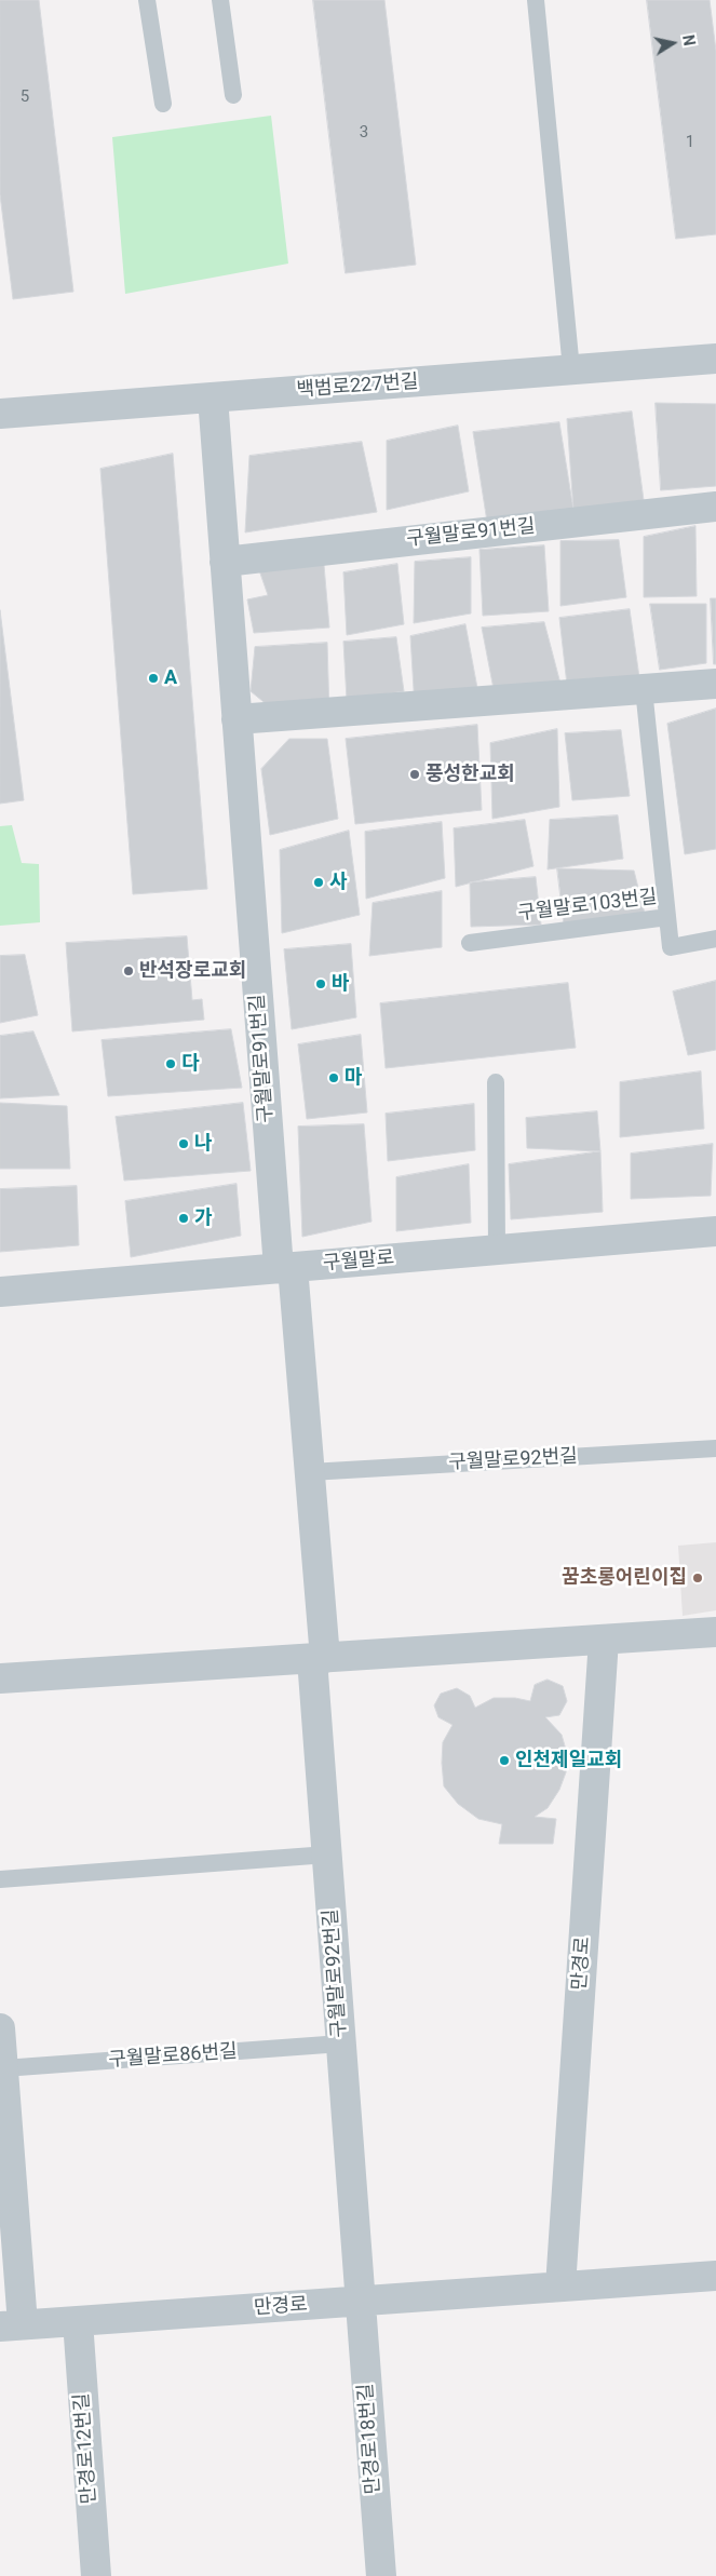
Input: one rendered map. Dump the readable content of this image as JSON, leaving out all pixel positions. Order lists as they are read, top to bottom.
{
  "streets": {
    "street": [
      "백범로227번길",
      "구월말로91번길",
      "구월말로",
      "구월말로92번길",
      "만경로",
      "만경로18번길",
      "만경로12번길"
    ],
    "lane": ["구월말로103번길", "구월말로86번길"]
  },
  "crossings": [
    ["백범로227번길", "구월말로91번길"],
    ["구월말로91번길", "구월말로"],
    ["구월말로91번길", "구월말로92번길"],
    ["구월말로", "구월말로92번길"],
    ["구월말로92번길", "만경로"],
    ["구월말로92번길", "구월말로86번길"],
    ["구월말로92번길", "만경로18번길"],
    ["만경로", "만경로18번길"],
    ["만경로", "만경로12번길"]
  ],
  "places": [
    "A",
    "풍성한교회",
    "사",
    "반석장로교회",
    "바",
    "다",
    "마",
    "나",
    "가",
    "꿈초롱어린이집",
    "인천제일교회"
  ],
  "house_numbers": ["5", "3", "1"],
  "north": "right"
}
